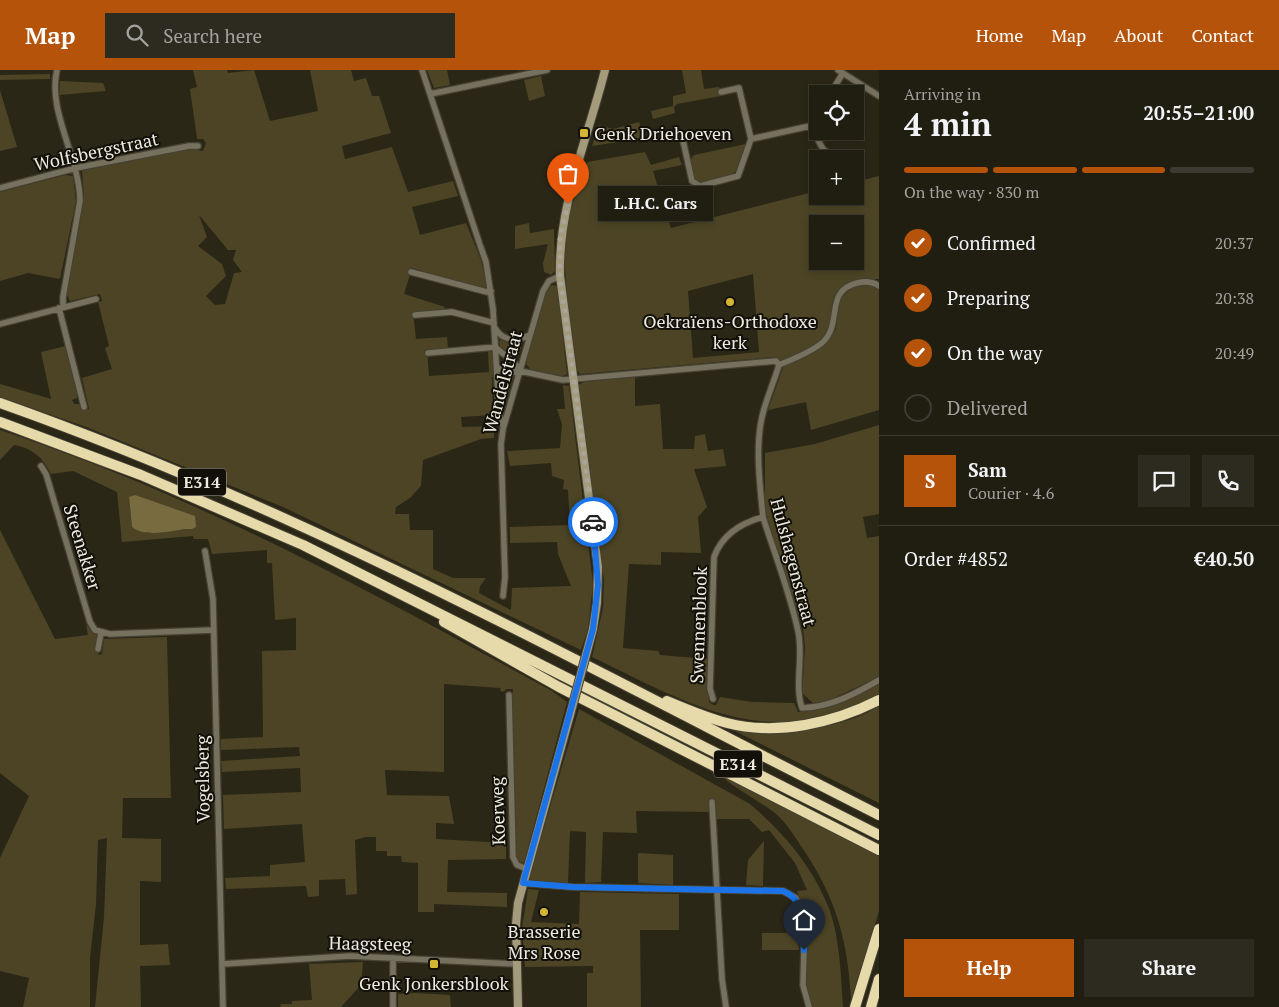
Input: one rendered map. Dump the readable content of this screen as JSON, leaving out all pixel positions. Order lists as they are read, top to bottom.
{
  "streets": {
    "highway": ["E314"],
    "street": [
      "Wolfsbergstraat",
      "Wandelstraat",
      "Steenakker",
      "Hulshagenstraat",
      "Swennenblook",
      "Vogelsberg",
      "Koerweg",
      "Haagsteeg"
    ]
  },
  "crossings": [
    ["Hulshagenstraat", "Swennenblook"],
    ["Vogelsberg", "Haagsteeg"]
  ],
  "places": {
    "transit": ["Genk Driehoeven", "Genk Jonkersblook"],
    "other": ["L.H.C. Cars", "Oekraïens-Orthodoxe kerk", "Brasserie Mrs Rose"]
  },
  "page": {
    "header": "Map",
    "search": "Search here",
    "nav": [
      "Home",
      "Map",
      "About",
      "Contact"
    ],
    "heading": ["4 min", "Arriving in", "20:55–21:00"],
    "panel": [
      "Sam",
      "Courier · 4.6",
      "Order #4852",
      "€40.50"
    ],
    "map_buttons": ["+", "−"],
    "bar": "On the way · 830 m",
    "bubble": "L.H.C. Cars",
    "list": [
      ["Confirmed", "20:37"],
      ["Preparing", "20:38"],
      ["On the way", "20:49"],
      "Delivered"
    ],
    "round": "S",
    "buttons": ["Help", "Share"]
  }
}
